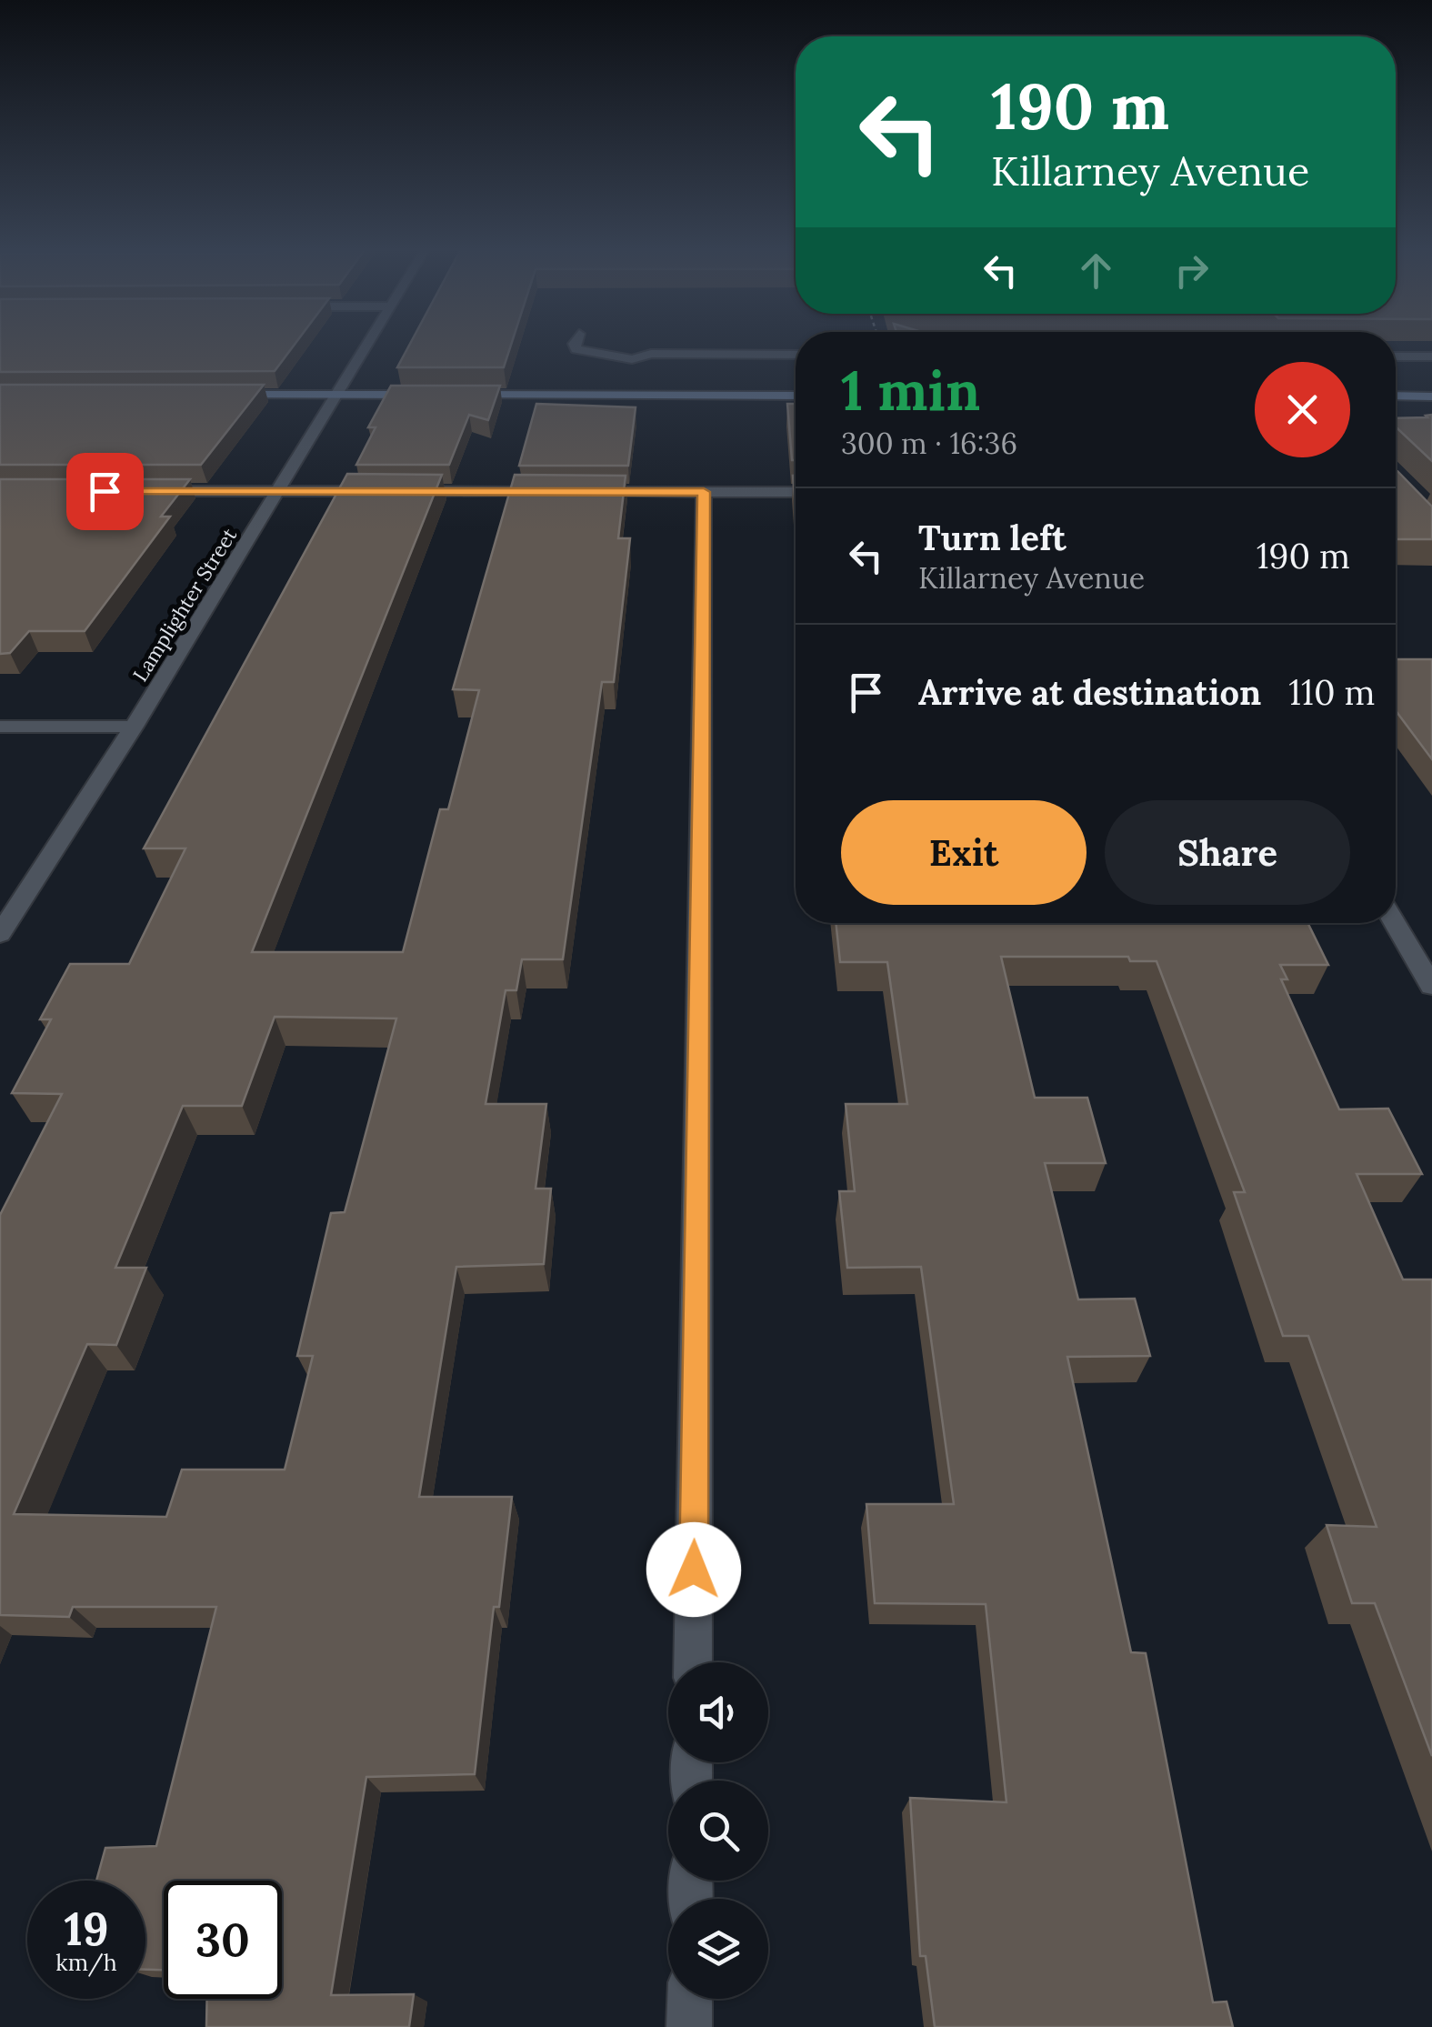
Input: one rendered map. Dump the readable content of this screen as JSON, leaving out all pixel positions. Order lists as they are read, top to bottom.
{
  "streets": {
    "street": ["Lamplighter Street"]
  },
  "page": {
    "turn": ["190 m", "Killarney Avenue"],
    "heading": ["1 min", "300 m · 16:36"],
    "list": [
      {
        "name": "Turn left",
        "note": "Killarney Avenue",
        "value": "190 m"
      },
      {
        "name": "Arrive at destination",
        "value": "110 m"
      }
    ],
    "buttons": ["Exit", "Share"],
    "speed": "19 km/h",
    "limit": "30"
  }
}
